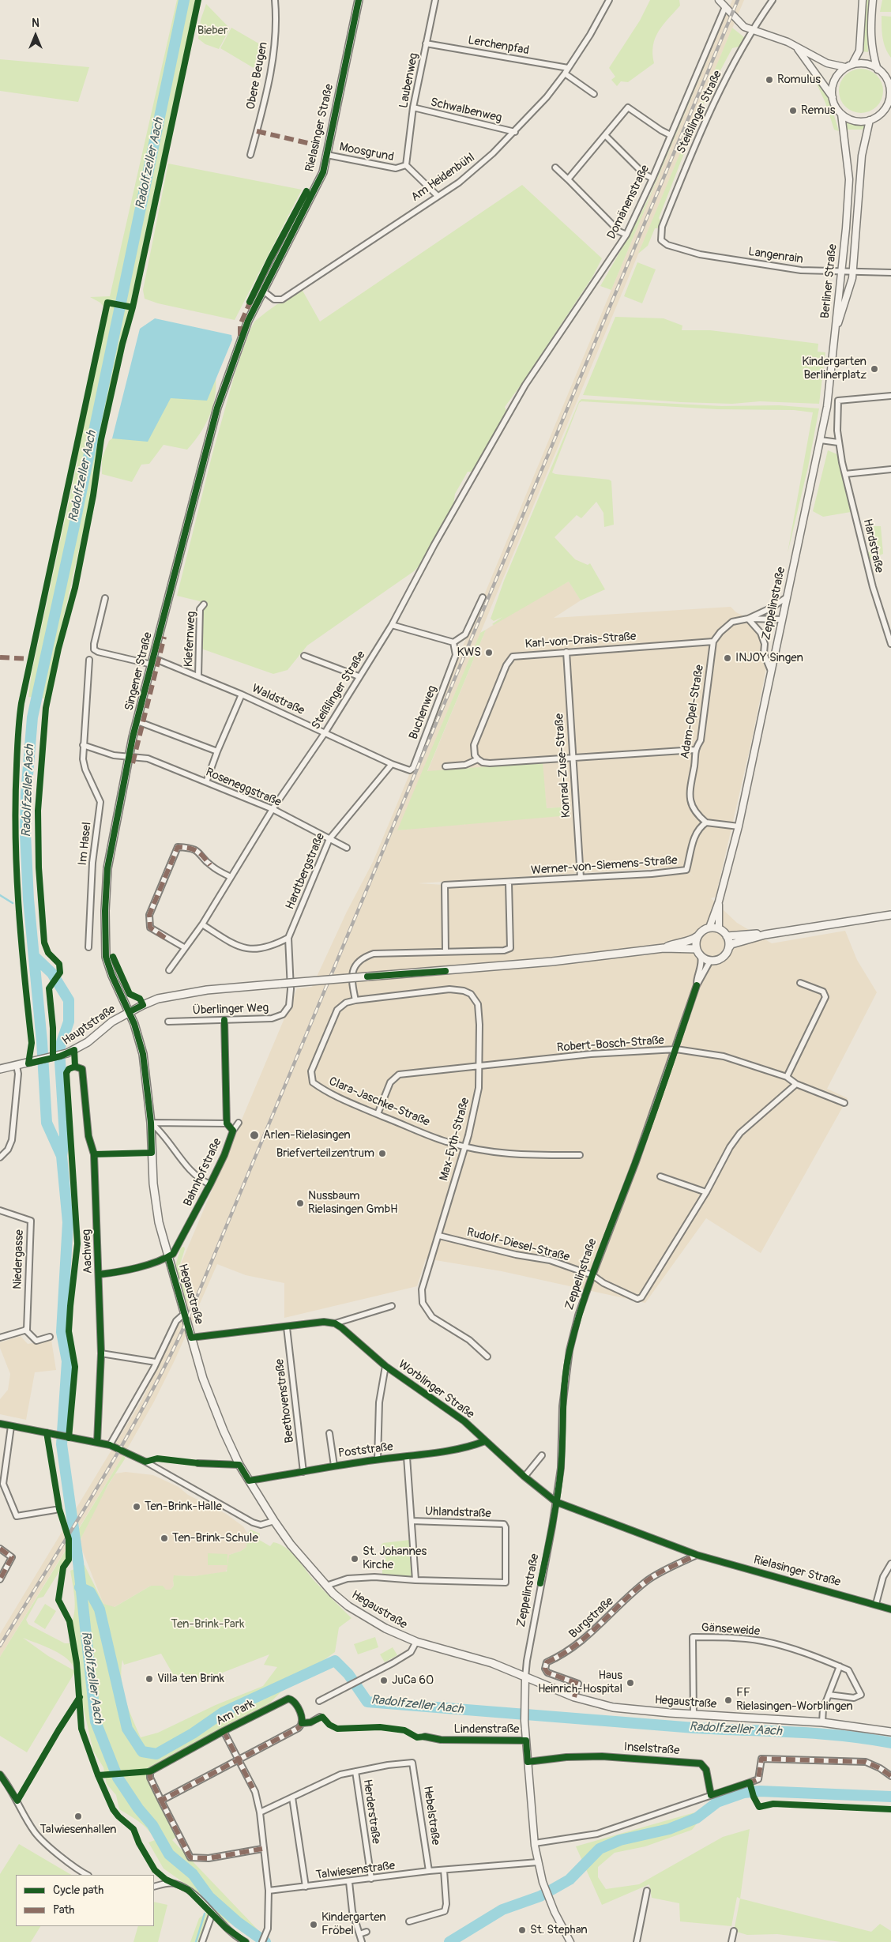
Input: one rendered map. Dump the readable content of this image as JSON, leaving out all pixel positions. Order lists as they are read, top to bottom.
{
  "streets": {
    "main road": [
      "Rielasinger Straße",
      "Singener Straße",
      "Hauptstraße",
      "Hegaustraße"
    ],
    "street": [
      "Lerchenpfad",
      "Obere Beugen",
      "Laubenweg",
      "Schwalbenweg",
      "Steißlinger Straße",
      "Moosgrund",
      "Am Heidenbühl",
      "Domänenstraße",
      "Langenrain",
      "Berliner Straße",
      "Hardstraße",
      "Zeppelinstraße",
      "Kiefernweg",
      "Karl-von-Drais-Straße",
      "Waldstraße",
      "Adam-Opel-Straße",
      "Buchenweg",
      "Konrad-Zuse-Straße",
      "Roseneggstraße",
      "Im Hasel",
      "Werner-von-Siemens-Straße",
      "Hardtbergstraße",
      "Überlinger Weg",
      "Robert-Bosch-Straße",
      "Clara-Jaschke-Straße",
      "Max-Eyth-Straße",
      "Bahnhofstraße",
      "Rudolf-Diesel-Straße",
      "Aachweg",
      "Niedergasse",
      "Worblinger Straße",
      "Beethovenstraße",
      "Poststraße",
      "Uhlandstraße",
      "Burgstraße",
      "Gänseweide",
      "Am Park",
      "Lindenstraße",
      "Inselstraße",
      "Herderstraße",
      "Hebelstraße",
      "Talwiesenstraße"
    ]
  },
  "crossings": [
    ["Lerchenpfad", "Laubenweg"],
    ["Lerchenpfad", "Am Heidenbühl"],
    ["Laubenweg", "Schwalbenweg"],
    ["Laubenweg", "Moosgrund"],
    ["Schwalbenweg", "Am Heidenbühl"],
    ["Steißlinger Straße", "Domänenstraße"],
    ["Steißlinger Straße", "Langenrain"],
    ["Steißlinger Straße", "Waldstraße"],
    ["Steißlinger Straße", "Roseneggstraße"],
    ["Rielasinger Straße", "Moosgrund"],
    ["Rielasinger Straße", "Am Heidenbühl"],
    ["Rielasinger Straße", "Singener Straße"],
    ["Rielasinger Straße", "Worblinger Straße"],
    ["Rielasinger Straße", "Burgstraße"],
    ["Moosgrund", "Am Heidenbühl"],
    ["Langenrain", "Berliner Straße"],
    ["Berliner Straße", "Zeppelinstraße"],
    ["Zeppelinstraße", "Robert-Bosch-Straße"],
    ["Zeppelinstraße", "Rudolf-Diesel-Straße"],
    ["Zeppelinstraße", "Hegaustraße"],
    ["Zeppelinstraße", "Worblinger Straße"],
    ["Zeppelinstraße", "Lindenstraße"],
    ["Kiefernweg", "Waldstraße"],
    ["Karl-von-Drais-Straße", "Adam-Opel-Straße"],
    ["Karl-von-Drais-Straße", "Konrad-Zuse-Straße"],
    ["Singener Straße", "Waldstraße"],
    ["Singener Straße", "Roseneggstraße"],
    ["Singener Straße", "Hauptstraße"],
    ["Singener Straße", "Hegaustraße"],
    ["Waldstraße", "Buchenweg"],
    ["Waldstraße", "Hardtbergstraße"],
    ["Adam-Opel-Straße", "Werner-von-Siemens-Straße"],
    ["Buchenweg", "Hardtbergstraße"],
    ["Konrad-Zuse-Straße", "Werner-von-Siemens-Straße"],
    ["Roseneggstraße", "Hardtbergstraße"],
    ["Hardtbergstraße", "Überlinger Weg"],
    ["Hauptstraße", "Hegaustraße"],
    ["Robert-Bosch-Straße", "Clara-Jaschke-Straße"],
    ["Robert-Bosch-Straße", "Max-Eyth-Straße"],
    ["Robert-Bosch-Straße", "Rudolf-Diesel-Straße"],
    ["Clara-Jaschke-Straße", "Max-Eyth-Straße"],
    ["Max-Eyth-Straße", "Rudolf-Diesel-Straße"],
    ["Bahnhofstraße", "Hegaustraße"],
    ["Aachweg", "Hegaustraße"],
    ["Hegaustraße", "Poststraße"],
    ["Hegaustraße", "Burgstraße"],
    ["Hegaustraße", "Gänseweide"],
    ["Hegaustraße", "Lindenstraße"],
    ["Worblinger Straße", "Poststraße"],
    ["Worblinger Straße", "Burgstraße"],
    ["Beethovenstraße", "Poststraße"],
    ["Am Park", "Talwiesenstraße"],
    ["Lindenstraße", "Inselstraße"],
    ["Lindenstraße", "Talwiesenstraße"],
    ["Herderstraße", "Hebelstraße"],
    ["Herderstraße", "Talwiesenstraße"],
    ["Hebelstraße", "Talwiesenstraße"]
  ],
  "water": ["Radolfzeller Aach"],
  "parks": ["Bieber", "Ten-Brink-Park"],
  "places": [
    "Romulus",
    "Remus",
    "Kindergarten Berlinerplatz",
    "KWS",
    "INJOY Singen",
    "Arlen-Rielasingen",
    "Briefverteilzentrum",
    "Nussbaum Rielasingen GmbH",
    "Ten-Brink-Halle",
    "Ten-Brink-Schule",
    "St. Johannes Kirche",
    "Villa ten Brink",
    "JuCa 60",
    "Haus Heinrich-Hospital",
    "FF Rielasingen-Worblingen",
    "Talwiesenhallen",
    "Kindergarten Fröbel",
    "St. Stephan"
  ],
  "legend": ["Cycle path", "Path"],
  "north": "top"
}
